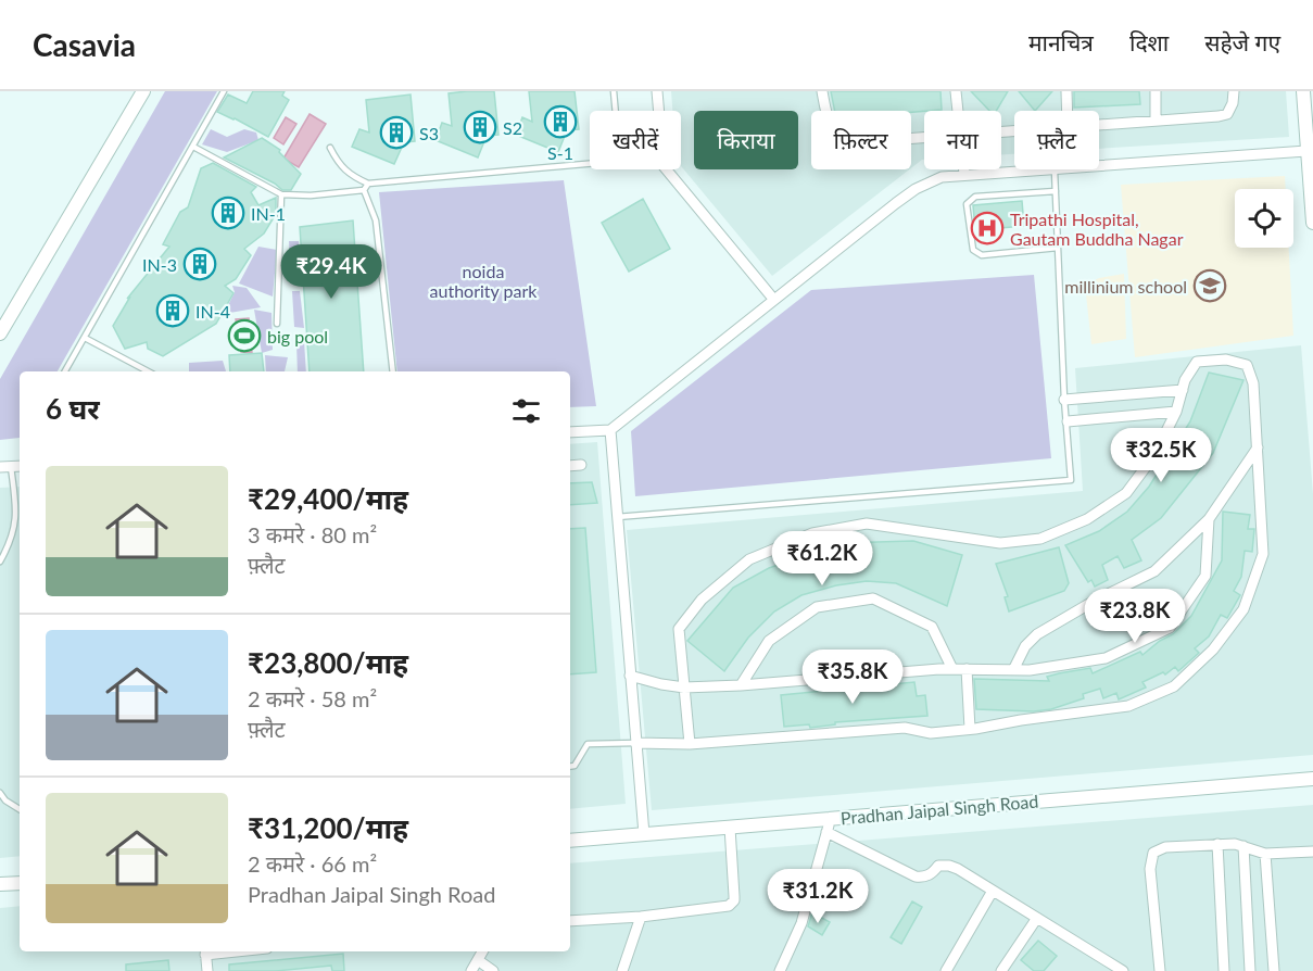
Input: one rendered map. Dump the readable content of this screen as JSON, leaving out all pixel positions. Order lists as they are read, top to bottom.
{
  "streets": {
    "street": ["Pradhan Jaipal Singh Road"]
  },
  "parks": ["noida authority park"],
  "places": {
    "building": [
      "S-1",
      "S2",
      "S3",
      "IN-1",
      "IN-3",
      "IN-4"
    ],
    "hospital": ["Tripathi Hospital, Gautam Buddha Nagar"],
    "school or university": ["millinium school"],
    "sports": ["big pool"]
  },
  "page": {
    "header": "Casavia",
    "nav": ["मानचित्र", "दिशा", "सहेजे गए"],
    "chip": [
      "खरीदें",
      "किराया",
      "फ़िल्टर",
      "नया",
      "फ़्लैट"
    ],
    "price": [
      "₹29.4K",
      "₹32.5K",
      "₹61.2K",
      "₹23.8K",
      "₹35.8K",
      "₹31.2K"
    ],
    "heading": "6 घर",
    "list": [
      {
        "name": "₹29,400/माह",
        "note": "3 कमरे · 80 m² · फ़्लैट"
      },
      {
        "name": "₹23,800/माह",
        "note": "2 कमरे · 58 m² · फ़्लैट"
      },
      {
        "name": "₹31,200/माह",
        "note": "2 कमरे · 66 m² · Pradhan Jaipal Singh Road"
      }
    ]
  }
}
